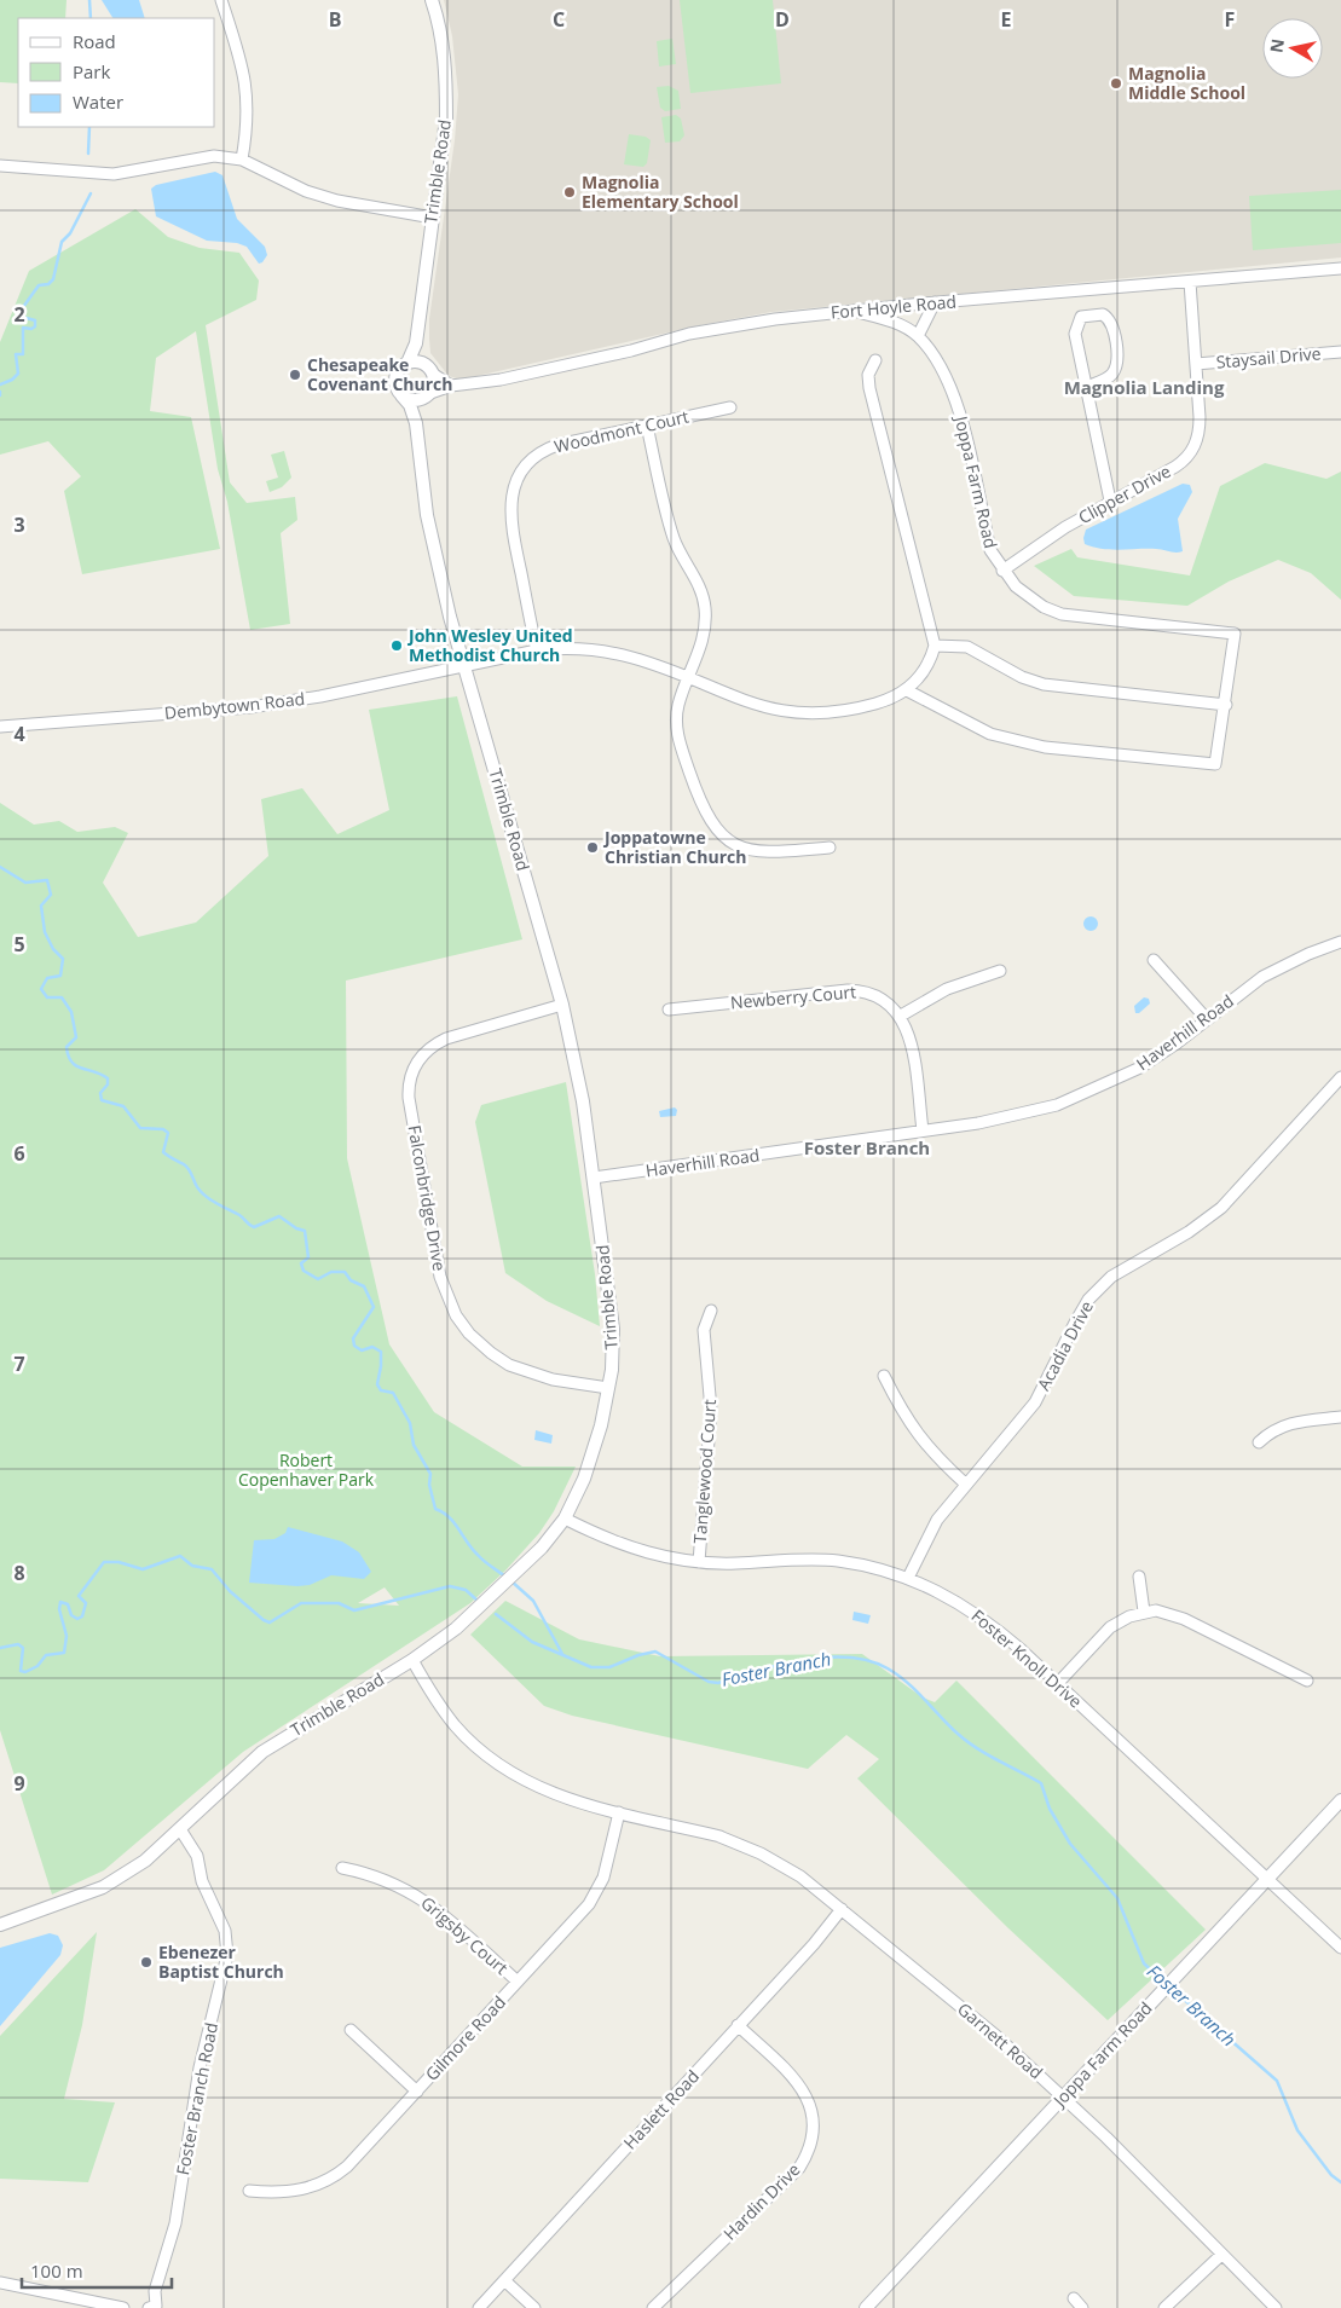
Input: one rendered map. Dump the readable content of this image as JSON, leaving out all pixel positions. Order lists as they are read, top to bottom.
{
  "streets": {
    "street": [
      "Trimble Road",
      "Fort Hoyle Road",
      "Staysail Drive",
      "Woodmont Court",
      "Joppa Farm Road",
      "Clipper Drive",
      "Dembytown Road",
      "Newberry Court",
      "Haverhill Road",
      "Falconbridge Drive",
      "Acadia Drive",
      "Tanglewood Court",
      "Foster Knoll Drive",
      "Grigsby Court",
      "Gilmore Road",
      "Garnett Road",
      "Foster Branch Road",
      "Haslett Road",
      "Hardin Drive"
    ]
  },
  "crossings": [
    ["Trimble Road", "Fort Hoyle Road"],
    ["Trimble Road", "Dembytown Road"],
    ["Trimble Road", "Haverhill Road"],
    ["Trimble Road", "Falconbridge Drive"],
    ["Trimble Road", "Foster Knoll Drive"],
    ["Trimble Road", "Garnett Road"],
    ["Trimble Road", "Foster Branch Road"],
    ["Fort Hoyle Road", "Joppa Farm Road"],
    ["Fort Hoyle Road", "Clipper Drive"],
    ["Staysail Drive", "Clipper Drive"],
    ["Woodmont Court", "Dembytown Road"],
    ["Joppa Farm Road", "Clipper Drive"],
    ["Joppa Farm Road", "Foster Knoll Drive"],
    ["Joppa Farm Road", "Garnett Road"],
    ["Acadia Drive", "Foster Knoll Drive"],
    ["Tanglewood Court", "Foster Knoll Drive"],
    ["Grigsby Court", "Gilmore Road"],
    ["Gilmore Road", "Garnett Road"],
    ["Garnett Road", "Haslett Road"],
    ["Haslett Road", "Hardin Drive"]
  ],
  "districts": ["Magnolia Landing", "Foster Branch"],
  "water": ["Foster Branch"],
  "parks": ["Robert Copenhaver Park"],
  "places": [
    "Magnolia Middle School",
    "Magnolia Elementary School",
    "Chesapeake Covenant Church",
    "John Wesley United Methodist Church",
    "Joppatowne Christian Church",
    "Ebenezer Baptist Church"
  ],
  "legend": ["Road", "Park", "Water"],
  "scale_bar": "100 m",
  "north": "left",
  "grid": {
    "columns": [
      "B",
      "C",
      "D",
      "E",
      "F"
    ],
    "rows": [
      "2",
      "3",
      "4",
      "5",
      "6",
      "7",
      "8",
      "9"
    ]
  }
}
